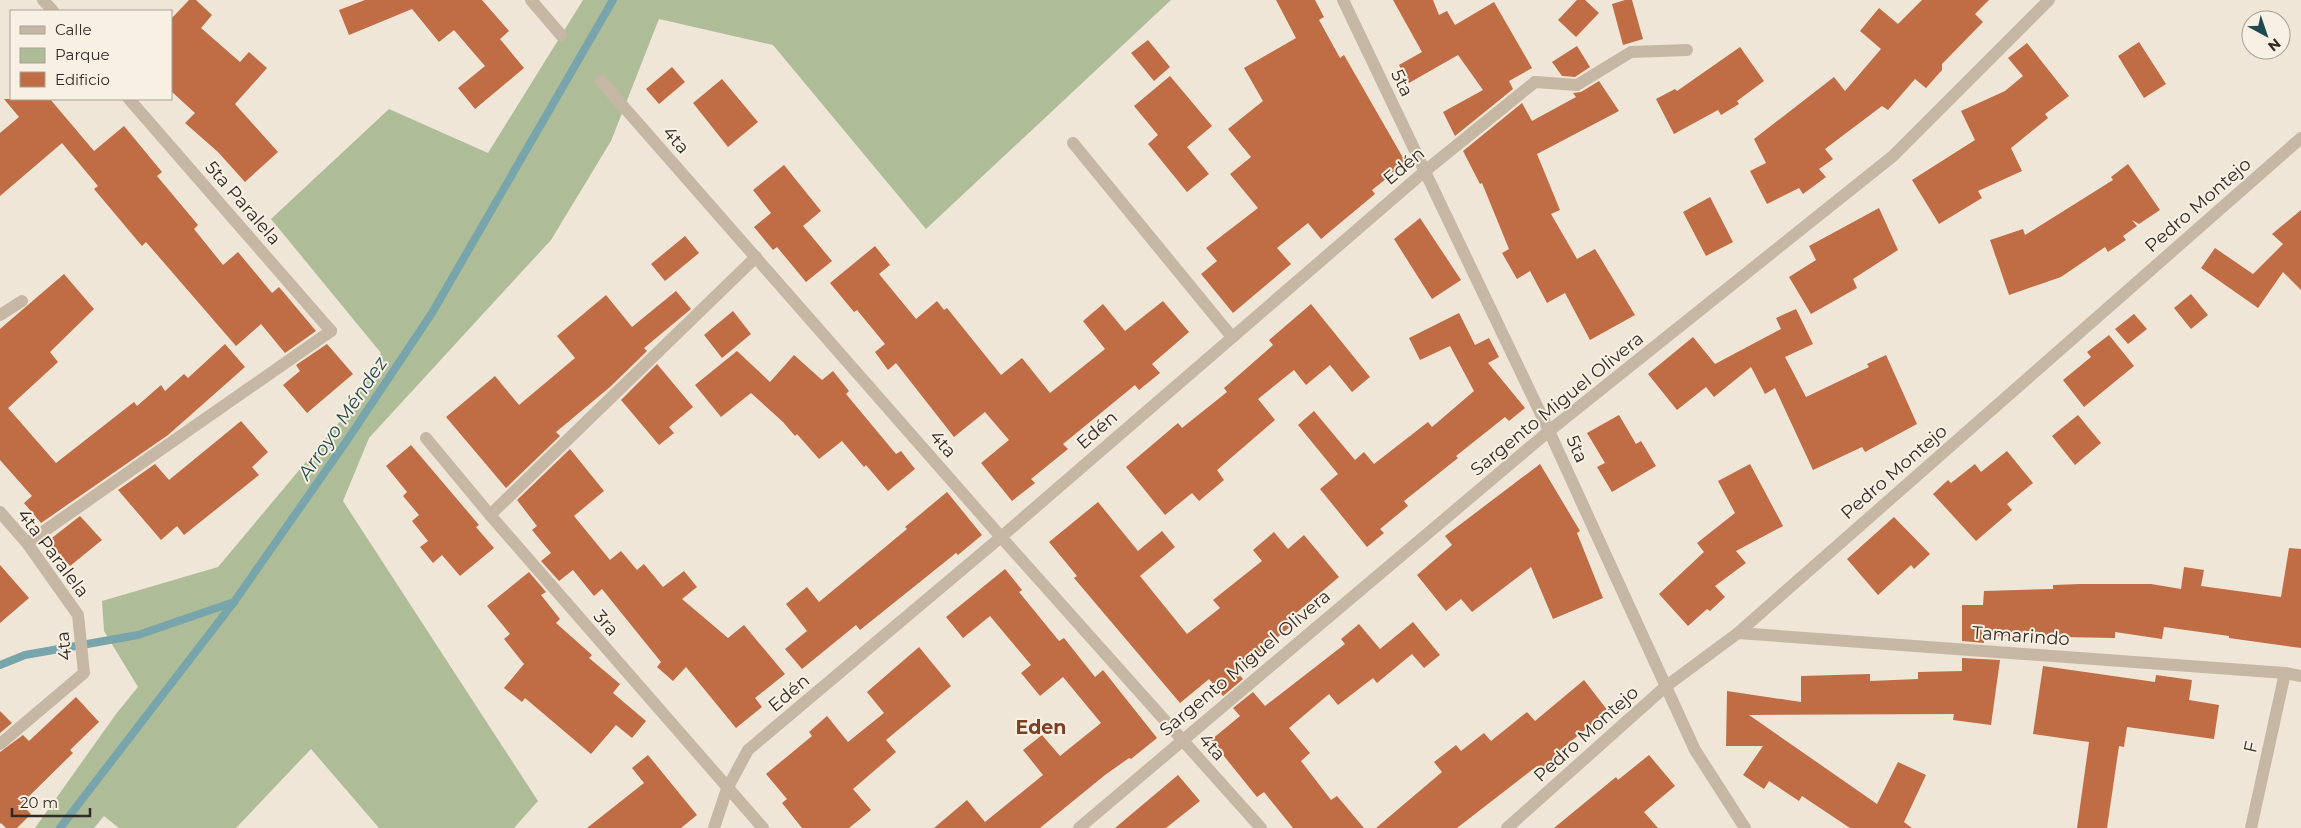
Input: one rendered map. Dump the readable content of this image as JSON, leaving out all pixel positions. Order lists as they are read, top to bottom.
{
  "streets": {
    "street": [
      "5ta",
      "4ta",
      "Edén",
      "5ta Paralela",
      "Pedro Montejo",
      "Sargento Miguel Olivera",
      "4ta Paralela",
      "3ra",
      "Tamarindo",
      "F"
    ]
  },
  "crossings": [
    ["5ta", "Edén"],
    ["5ta", "Pedro Montejo"],
    ["5ta", "Sargento Miguel Olivera"],
    ["4ta", "Edén"],
    ["4ta", "Sargento Miguel Olivera"],
    ["4ta", "4ta Paralela"],
    ["Edén", "3ra"],
    ["5ta Paralela", "4ta Paralela"],
    ["Pedro Montejo", "Tamarindo"],
    ["Tamarindo", "F"]
  ],
  "districts": ["Eden"],
  "water": ["Arroyo Méndez"],
  "legend": ["Calle", "Parque", "Edificio"],
  "scale_bar": "20 m",
  "north": "bottom right"
}
